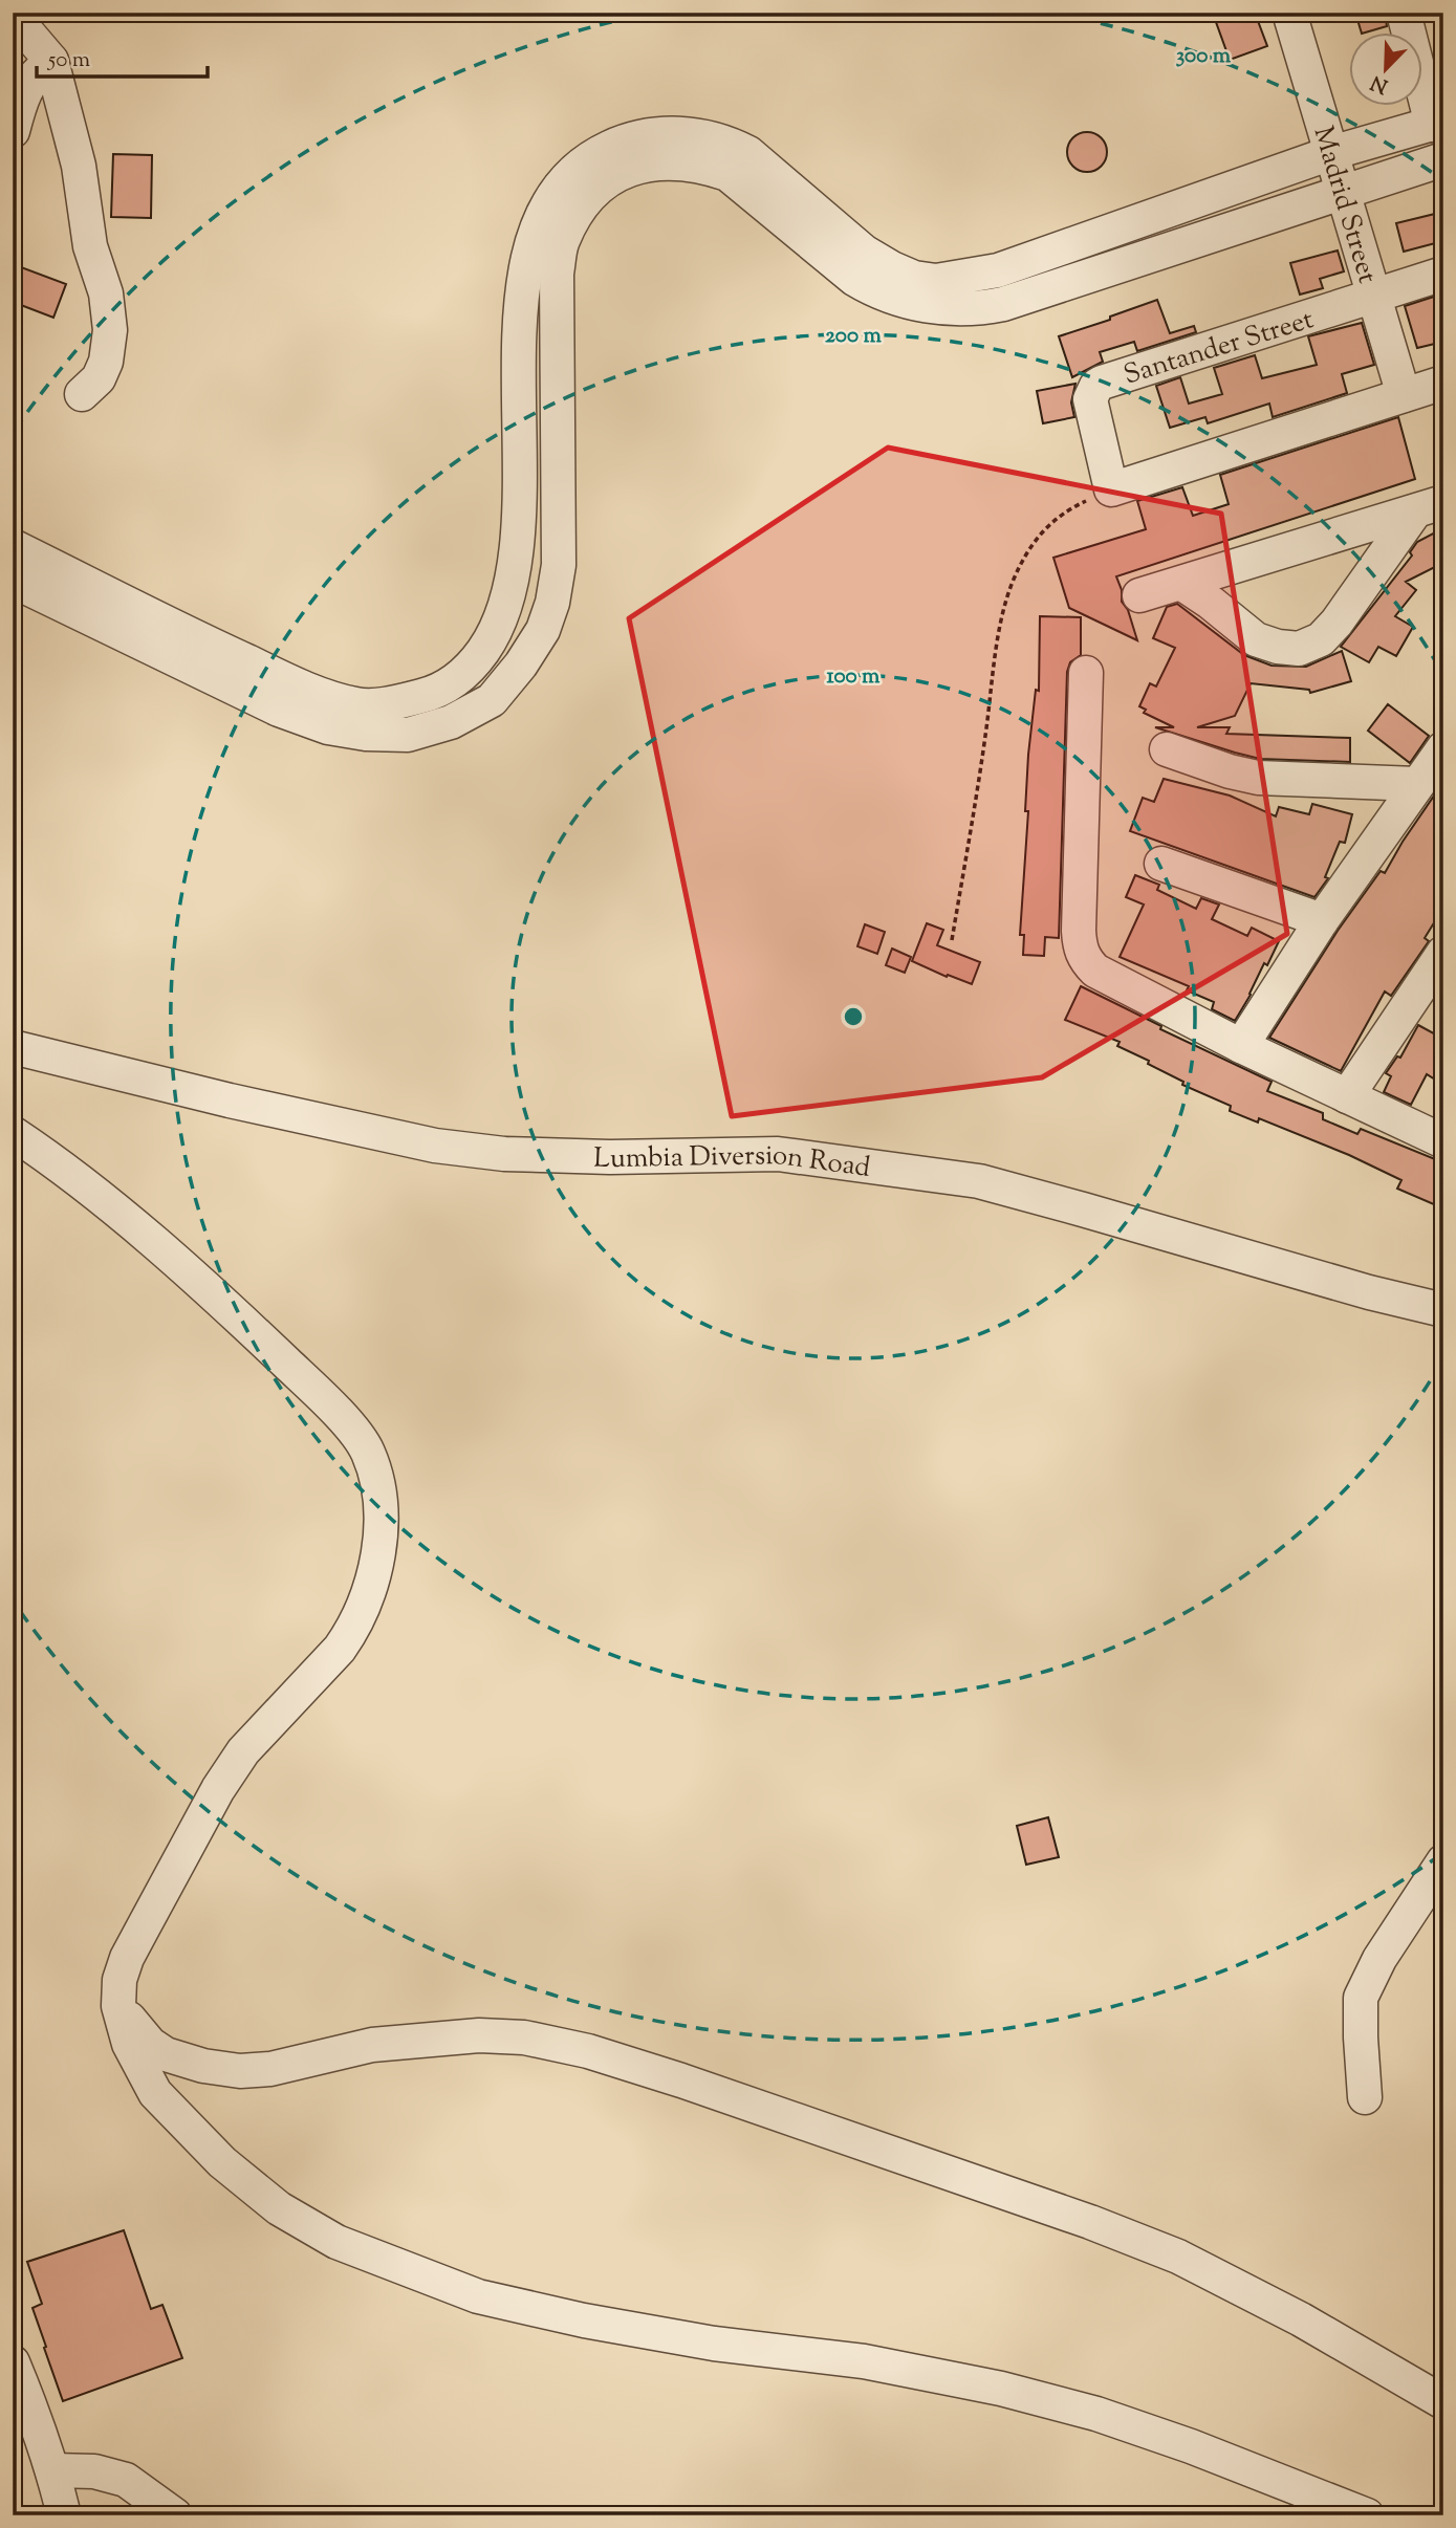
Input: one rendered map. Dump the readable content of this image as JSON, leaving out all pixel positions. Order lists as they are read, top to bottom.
{
  "streets": {
    "street": ["Madrid Street", "Santander Street", "Lumbia Diversion Road"]
  },
  "crossings": [
    ["Madrid Street", "Santander Street"]
  ],
  "scale_bar": "50 m",
  "north": "bottom left",
  "rings": ["300 m", "200 m", "100 m"]
}
